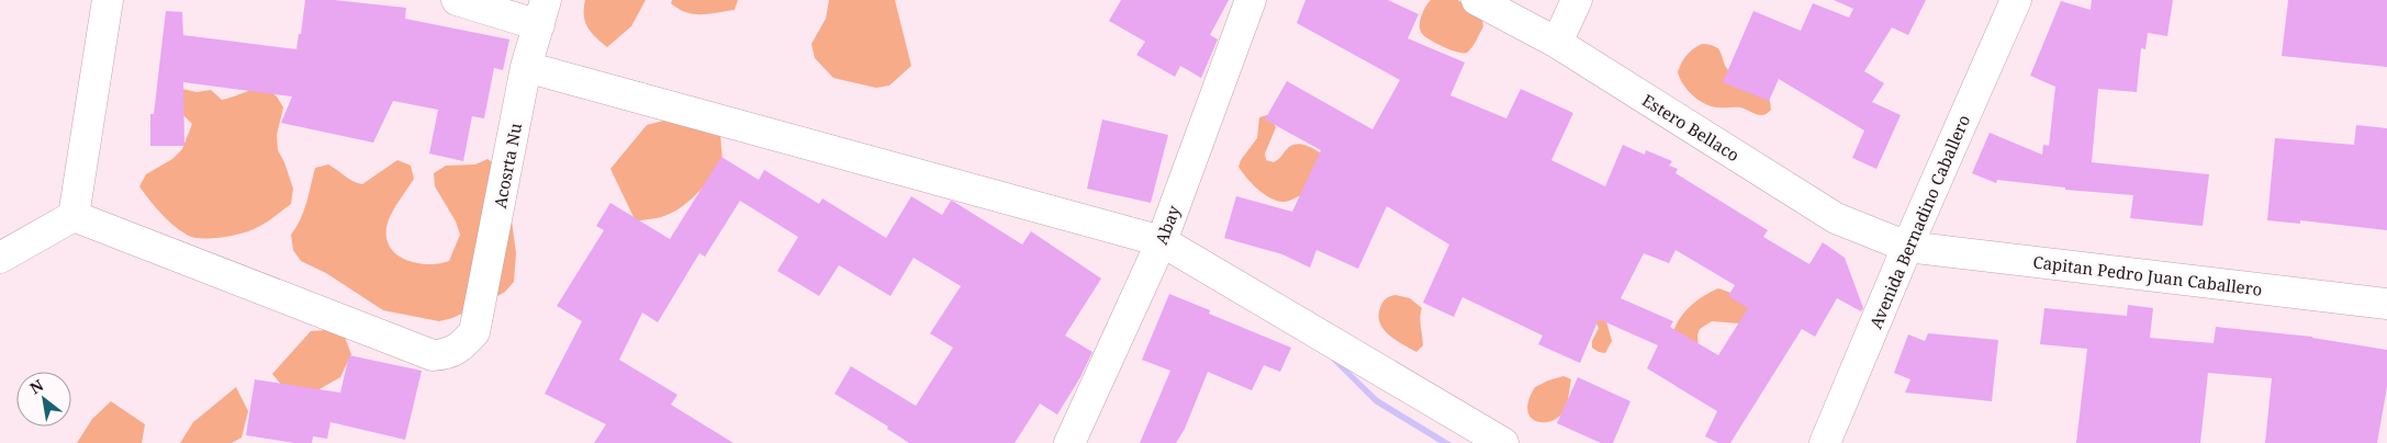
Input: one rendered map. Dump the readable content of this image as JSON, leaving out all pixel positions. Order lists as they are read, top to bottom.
{
  "streets": {
    "street": [
      "Estero Bellaco",
      "Acosrta Nu",
      "Avenida Bernadino Caballero",
      "Abay",
      "Capitan Pedro Juan Caballero"
    ]
  },
  "crossings": [
    ["Estero Bellaco", "Avenida Bernadino Caballero"],
    ["Estero Bellaco", "Capitan Pedro Juan Caballero"],
    ["Avenida Bernadino Caballero", "Capitan Pedro Juan Caballero"]
  ],
  "north": "top left"
}
